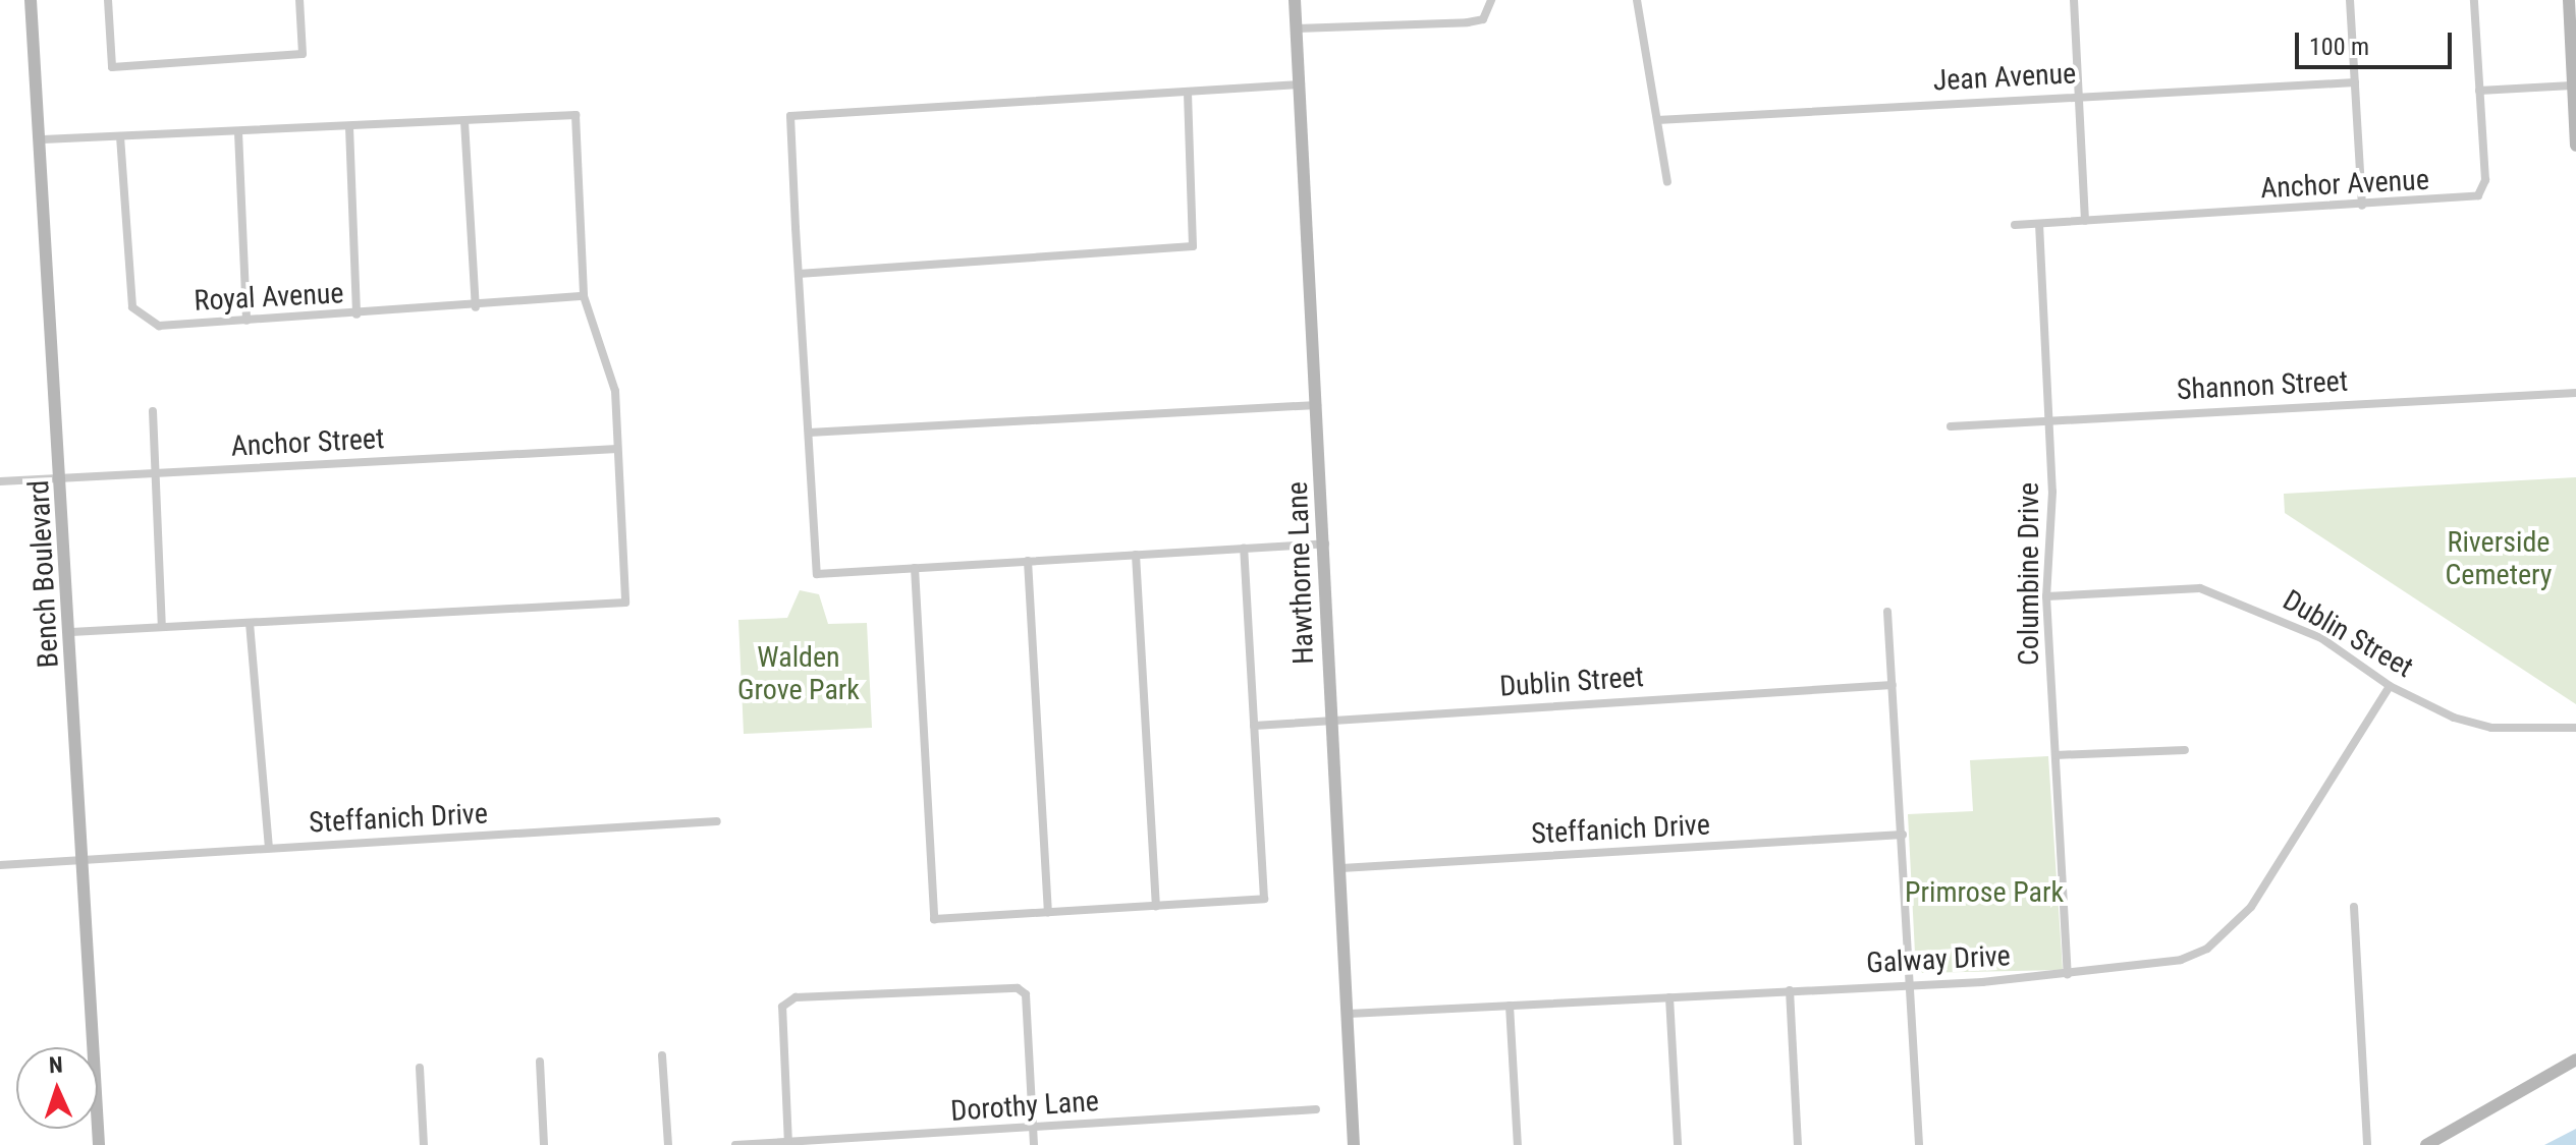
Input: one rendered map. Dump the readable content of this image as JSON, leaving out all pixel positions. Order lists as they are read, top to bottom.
{
  "streets": {
    "street": [
      "Jean Avenue",
      "Anchor Avenue",
      "Royal Avenue",
      "Shannon Street",
      "Anchor Street",
      "Hawthorne Lane",
      "Bench Boulevard",
      "Columbine Drive",
      "Dublin Street",
      "Steffanich Drive",
      "Galway Drive",
      "Dorothy Lane"
    ]
  },
  "crossings": [
    ["Anchor Avenue", "Columbine Drive"],
    ["Shannon Street", "Columbine Drive"],
    ["Anchor Street", "Bench Boulevard"],
    ["Hawthorne Lane", "Dublin Street"],
    ["Hawthorne Lane", "Steffanich Drive"],
    ["Hawthorne Lane", "Galway Drive"],
    ["Bench Boulevard", "Steffanich Drive"],
    ["Columbine Drive", "Dublin Street"],
    ["Columbine Drive", "Galway Drive"],
    ["Dublin Street", "Galway Drive"]
  ],
  "parks": ["Riverside Cemetery", "Walden Grove Park", "Primrose Park"],
  "scale_bar": "100 m",
  "north": "top"
}
